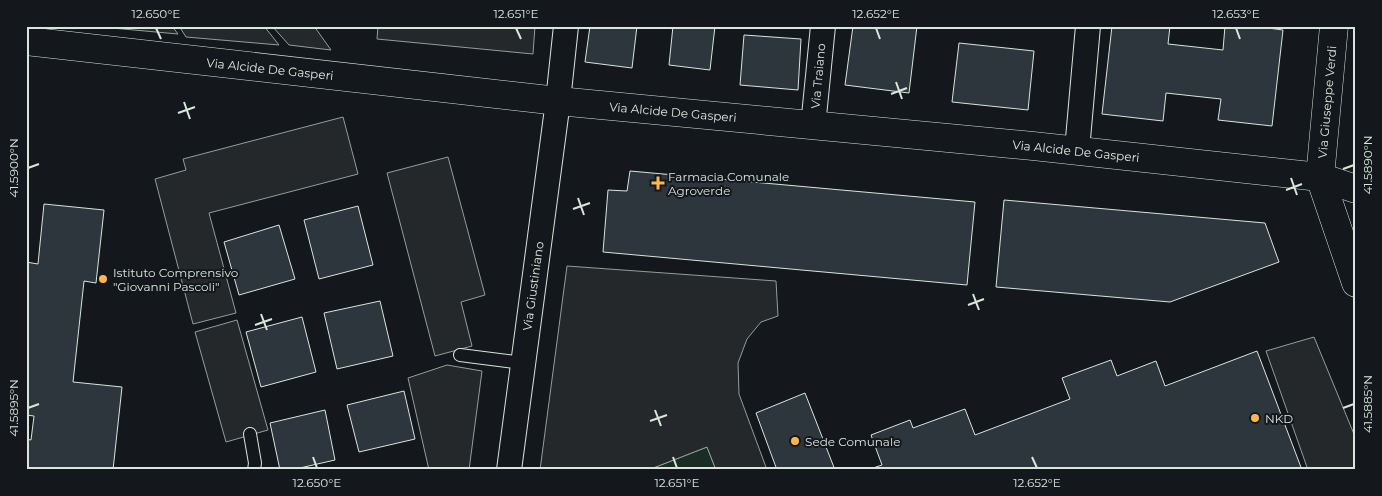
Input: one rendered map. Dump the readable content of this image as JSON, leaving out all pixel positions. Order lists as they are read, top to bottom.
{
  "streets": {
    "street": [
      "Via Alcide De Gasperi",
      "Via Traiano",
      "Via Giuseppe Verdi",
      "Via Giustiniano"
    ]
  },
  "crossings": [
    ["Via Alcide De Gasperi", "Via Traiano"],
    ["Via Alcide De Gasperi", "Via Giuseppe Verdi"],
    ["Via Alcide De Gasperi", "Via Giustiniano"]
  ],
  "places": {
    "health": ["Farmacia Comunale Agroverde"],
    "other": ["Istituto Comprensivo \"Giovanni Pascoli\"", "NKD", "Sede Comunale"]
  },
  "coordinates": [
    "12.650°E",
    "12.651°E",
    "12.652°E",
    "12.653°E",
    "41.5890°N",
    "41.5900°N",
    "41.5885°N",
    "41.5895°N"
  ]
}
